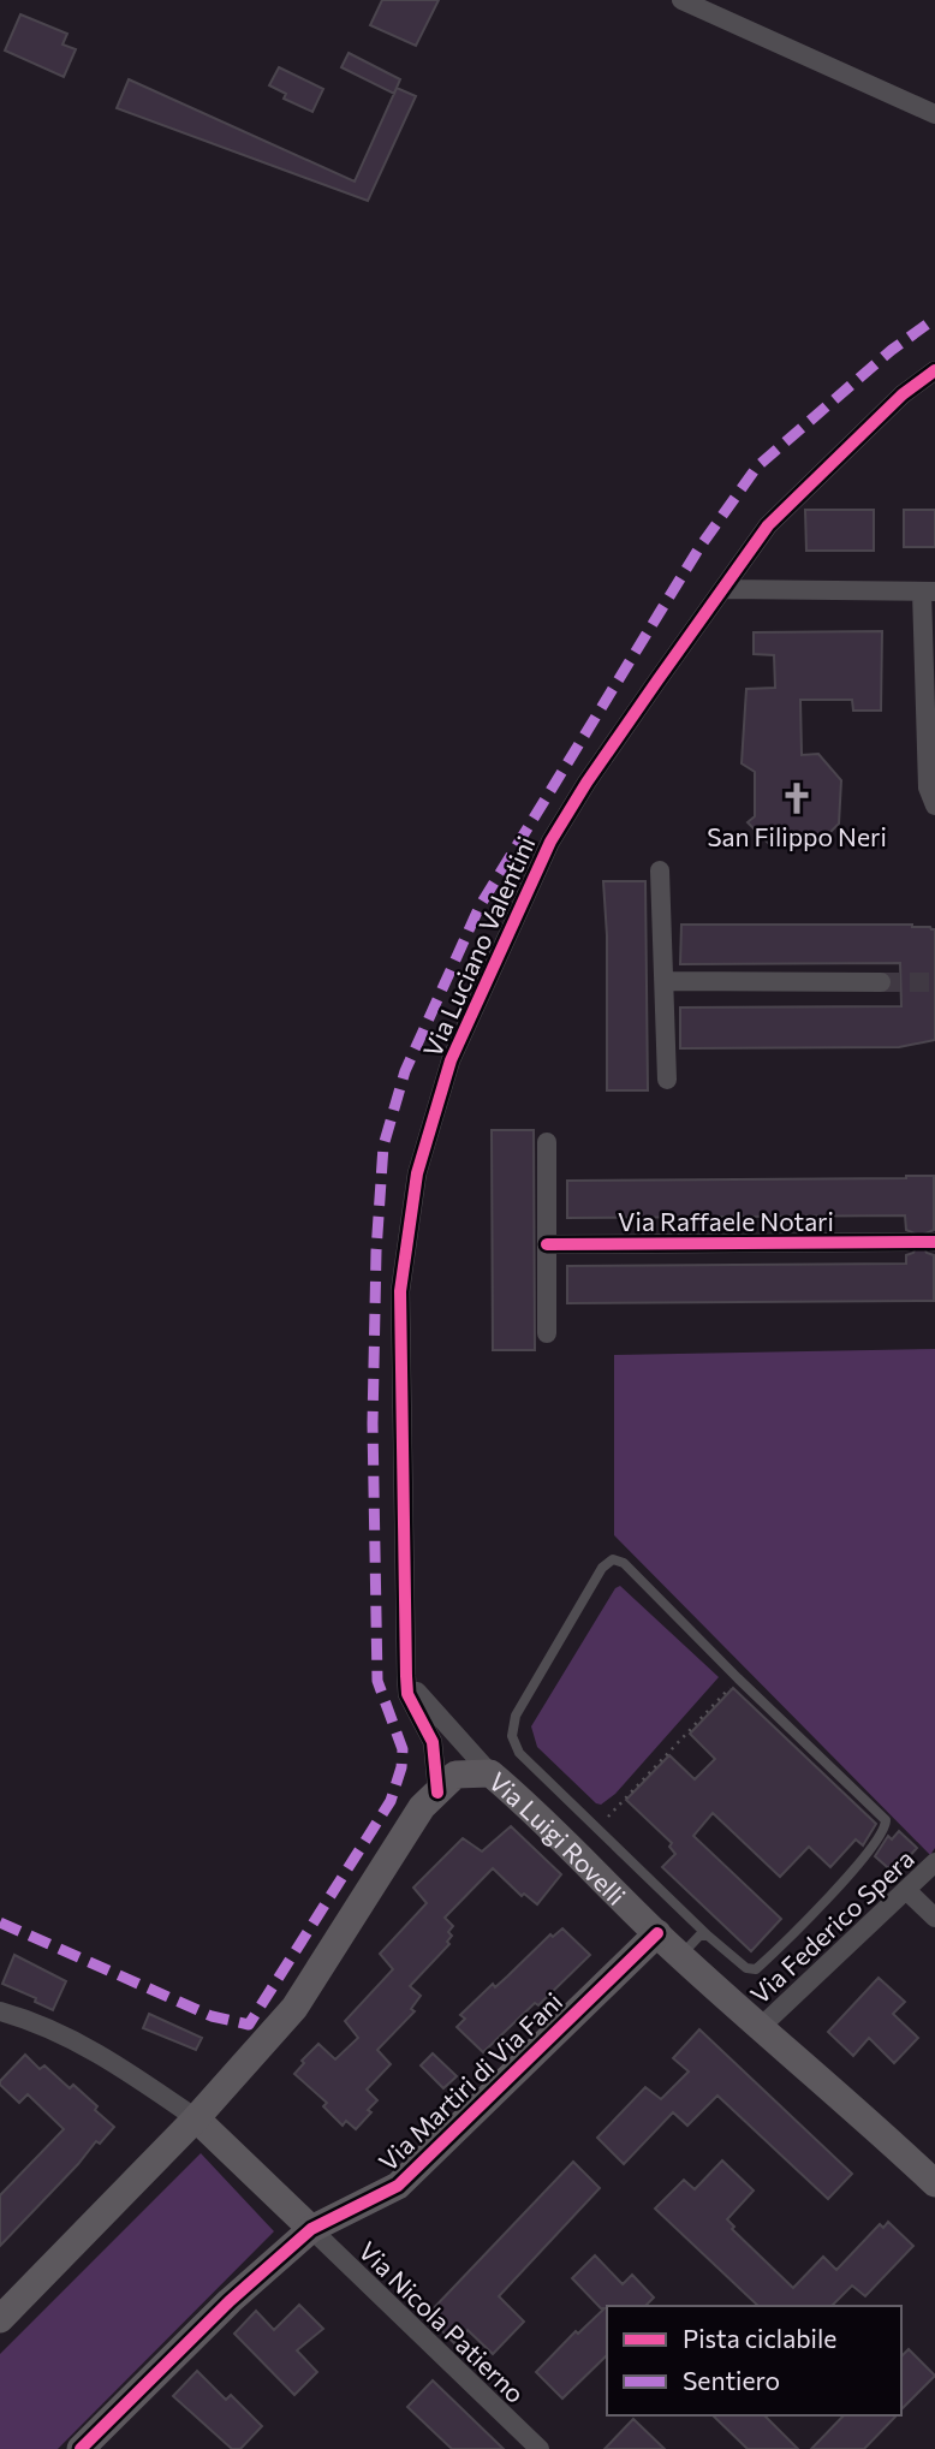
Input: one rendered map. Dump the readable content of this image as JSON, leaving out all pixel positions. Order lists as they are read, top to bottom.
{
  "streets": {
    "street": [
      "Via Luciano Valentini",
      "Via Raffaele Notari",
      "Via Luigi Rovelli",
      "Via Federico Spera",
      "Via Martiri di Via Fani",
      "Via Nicola Patierno"
    ]
  },
  "crossings": [
    ["Via Luciano Valentini", "Via Luigi Rovelli"],
    ["Via Luigi Rovelli", "Via Federico Spera"],
    ["Via Luigi Rovelli", "Via Martiri di Via Fani"],
    ["Via Martiri di Via Fani", "Via Nicola Patierno"]
  ],
  "places": {
    "church": ["San Filippo Neri"]
  },
  "legend": ["Pista ciclabile", "Sentiero"]
}
